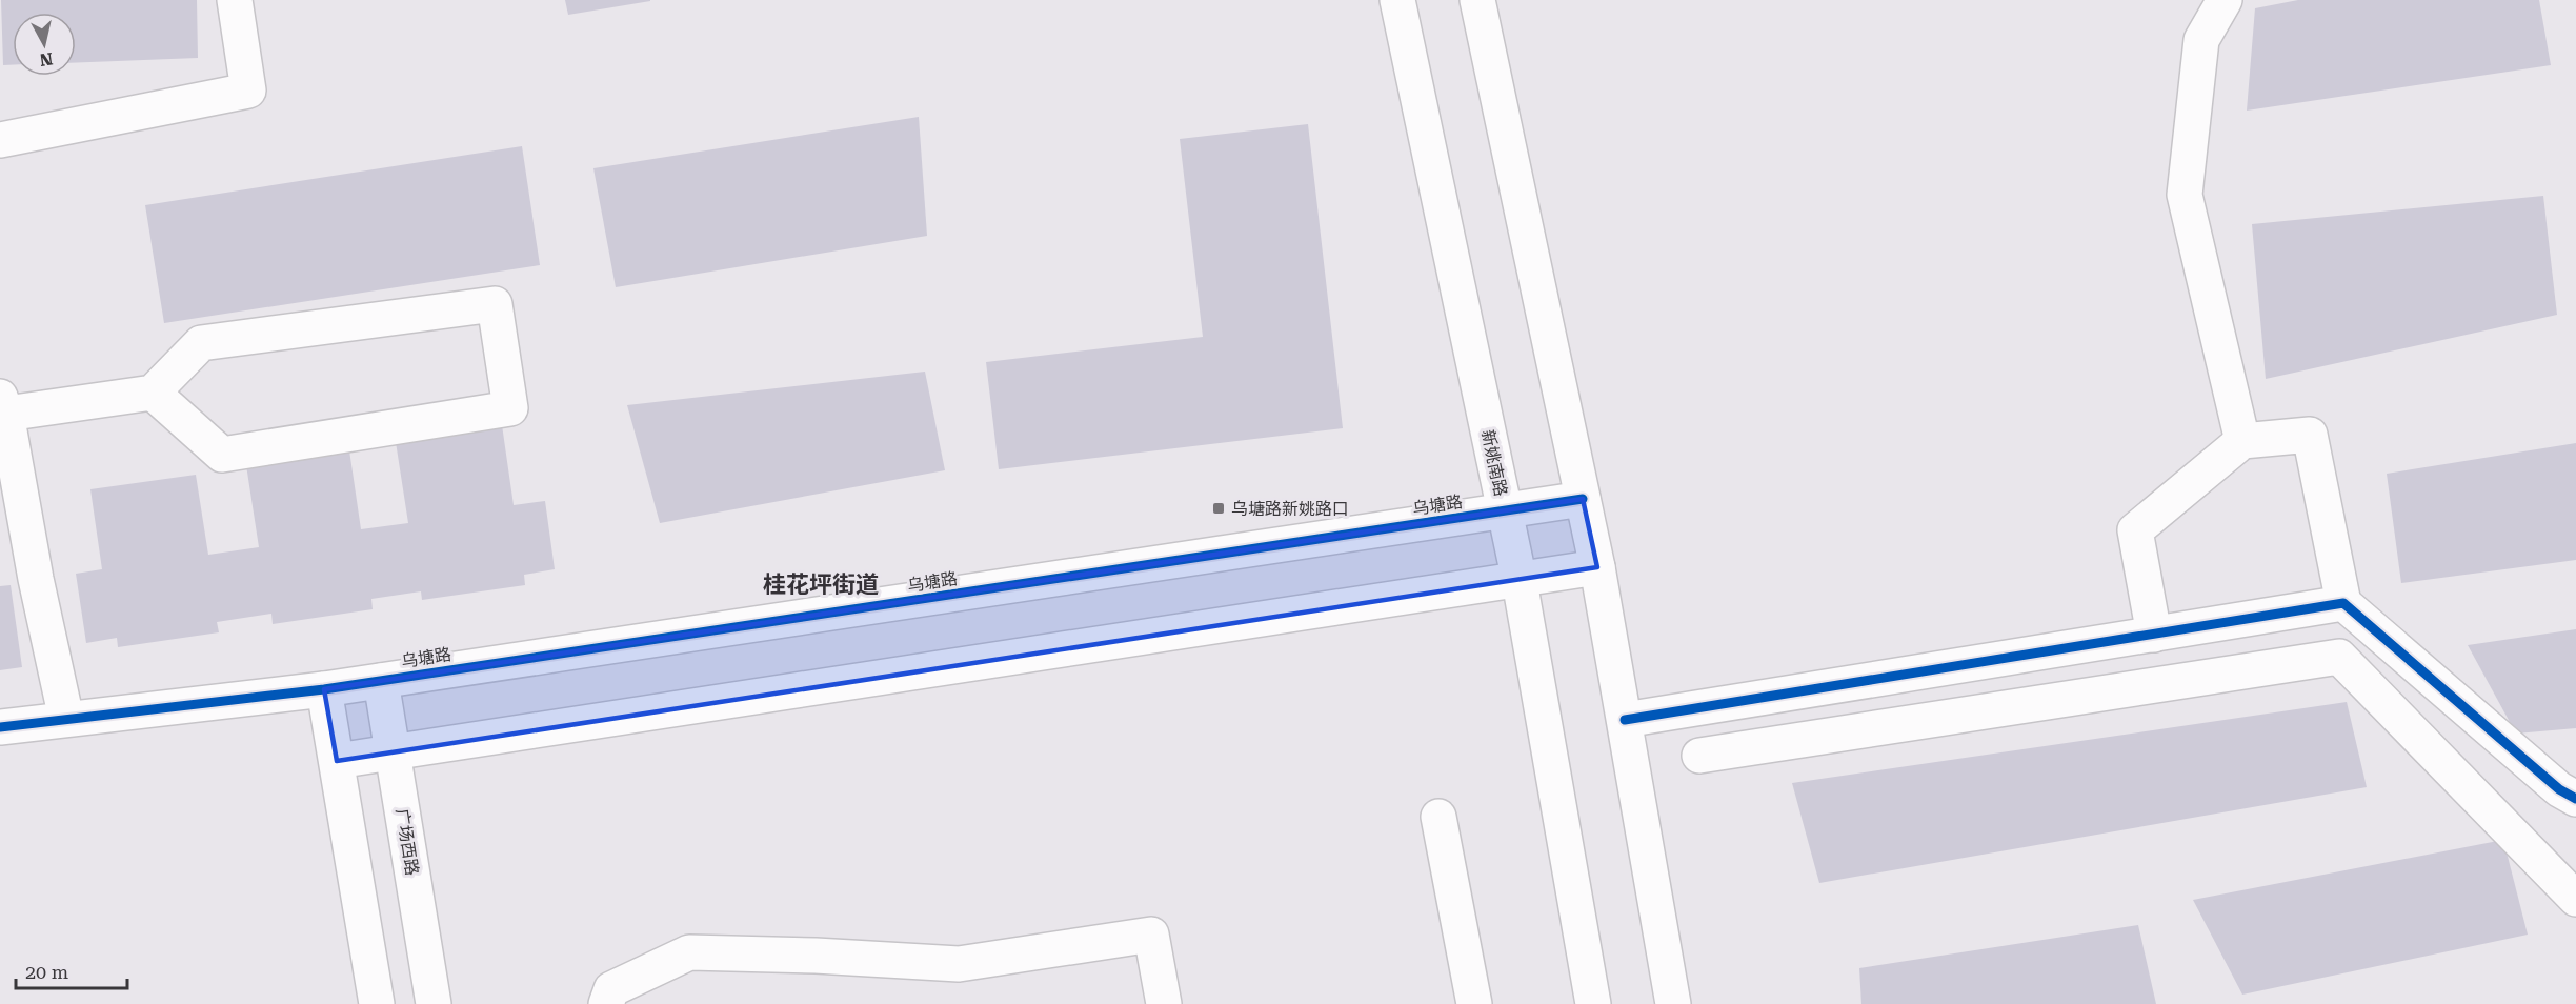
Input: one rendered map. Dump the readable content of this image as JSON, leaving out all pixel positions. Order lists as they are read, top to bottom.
{
  "streets": {
    "street": ["新姚南路", "乌塘路", "广场西路"]
  },
  "crossings": [
    ["新姚南路", "乌塘路"],
    ["乌塘路", "广场西路"]
  ],
  "districts": ["桂花坪街道"],
  "places": {
    "transit": ["乌塘路新姚路口"]
  },
  "scale_bar": "20 m",
  "north": "bottom"
}
